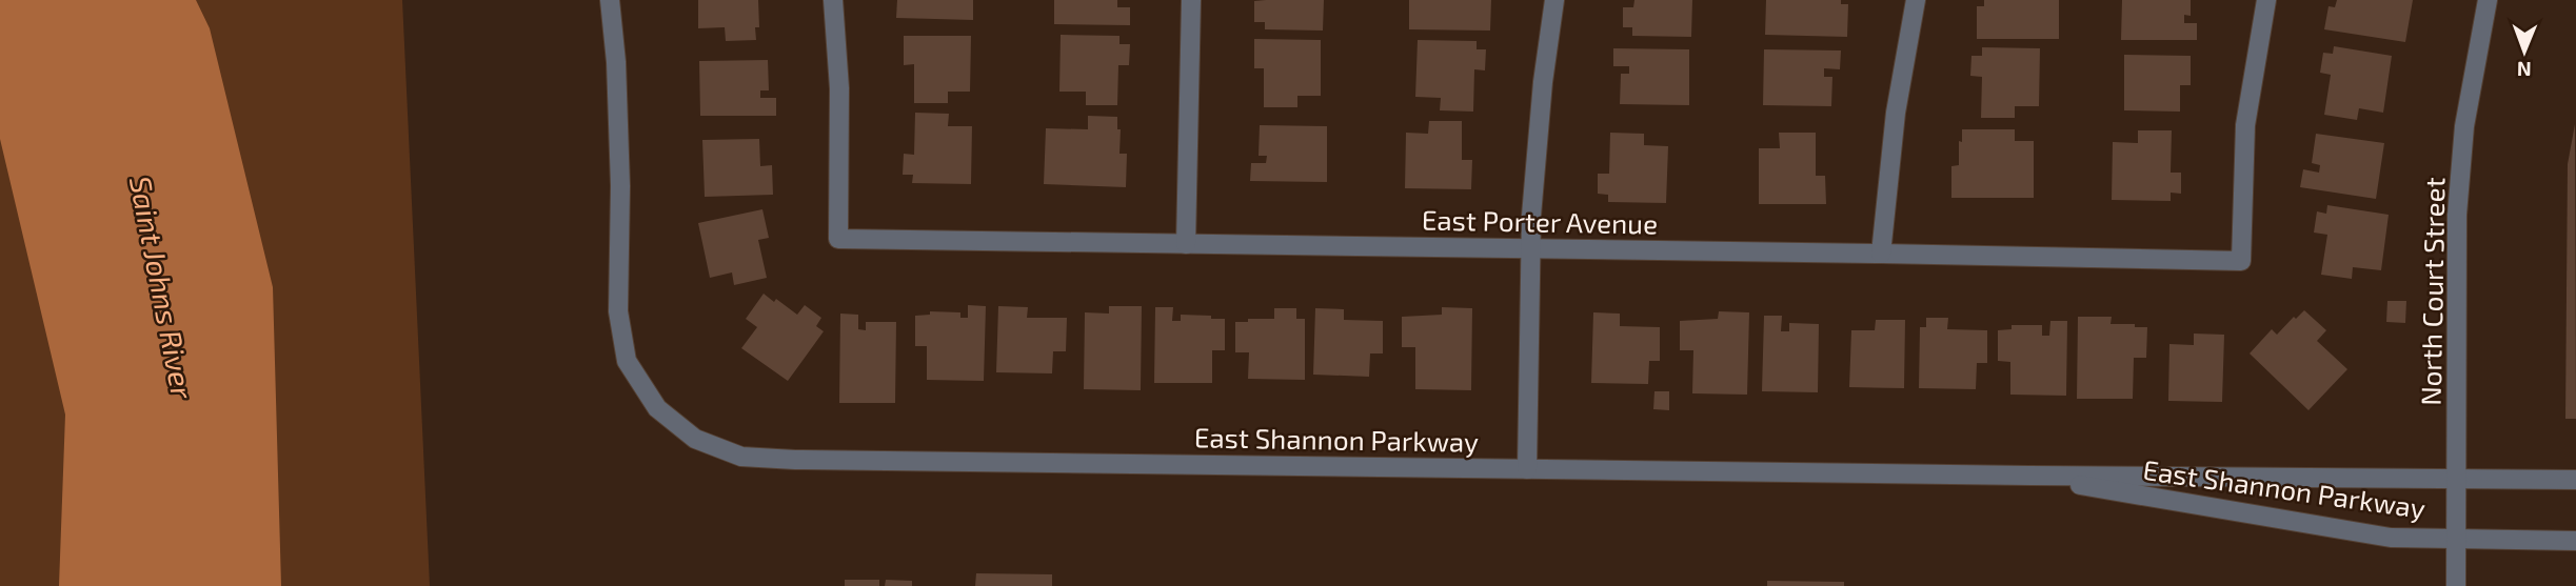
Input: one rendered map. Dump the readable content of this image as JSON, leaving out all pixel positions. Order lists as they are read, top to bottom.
{
  "streets": {
    "street": ["East Porter Avenue", "North Court Street", "East Shannon Parkway"]
  },
  "crossings": [
    ["North Court Street", "East Shannon Parkway"]
  ],
  "water": ["Saint Johns River"],
  "north": "bottom"
}
